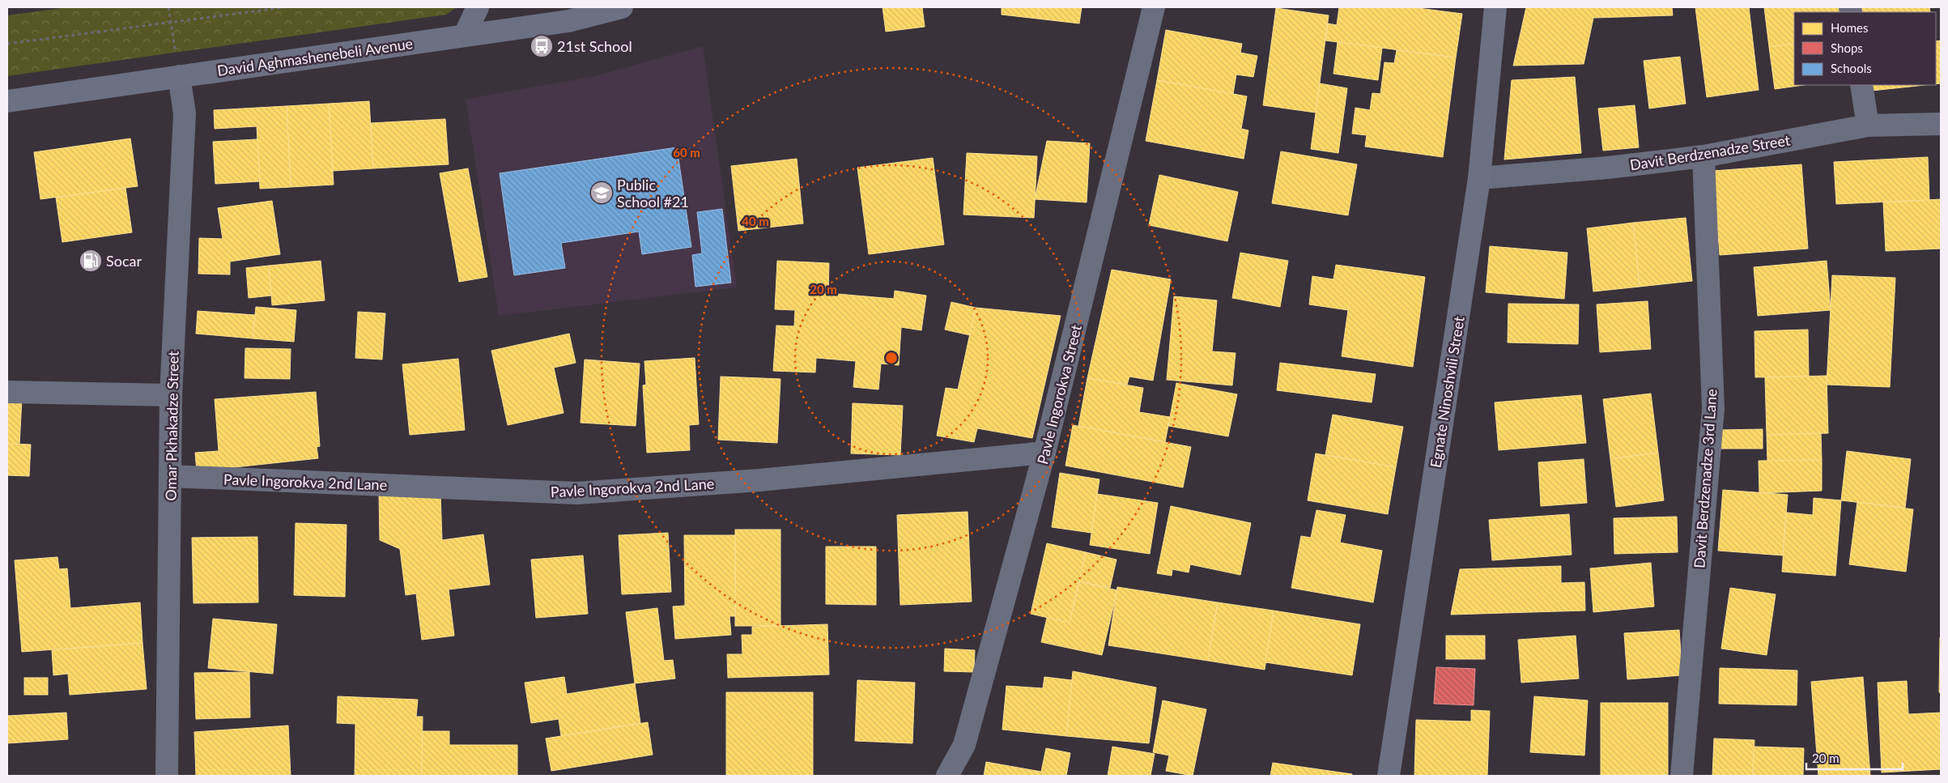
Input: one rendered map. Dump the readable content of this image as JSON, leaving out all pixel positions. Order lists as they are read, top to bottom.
{
  "streets": {
    "main road": ["David Aghmashenebeli Avenue", "Egnate Ninoshvili Street"],
    "street": [
      "Davit Berdzenadze Street",
      "Pavle Ingorokva Street",
      "Omar Pkhakadze Street",
      "Davit Berdzenadze 3rd Lane",
      "Pavle Ingorokva 2nd Lane"
    ]
  },
  "crossings": [
    ["David Aghmashenebeli Avenue", "Omar Pkhakadze Street"],
    ["Davit Berdzenadze Street", "Egnate Ninoshvili Street"],
    ["Davit Berdzenadze Street", "Davit Berdzenadze 3rd Lane"],
    ["Pavle Ingorokva Street", "Pavle Ingorokva 2nd Lane"],
    ["Omar Pkhakadze Street", "Pavle Ingorokva 2nd Lane"]
  ],
  "places": {
    "bus stop": ["21st School"],
    "school or university": ["Public School #21"],
    "fuel station": ["Socar"]
  },
  "legend": ["Homes", "Shops", "Schools"],
  "scale_bar": "20 m",
  "rings": ["60 m", "40 m", "20 m"]
}
